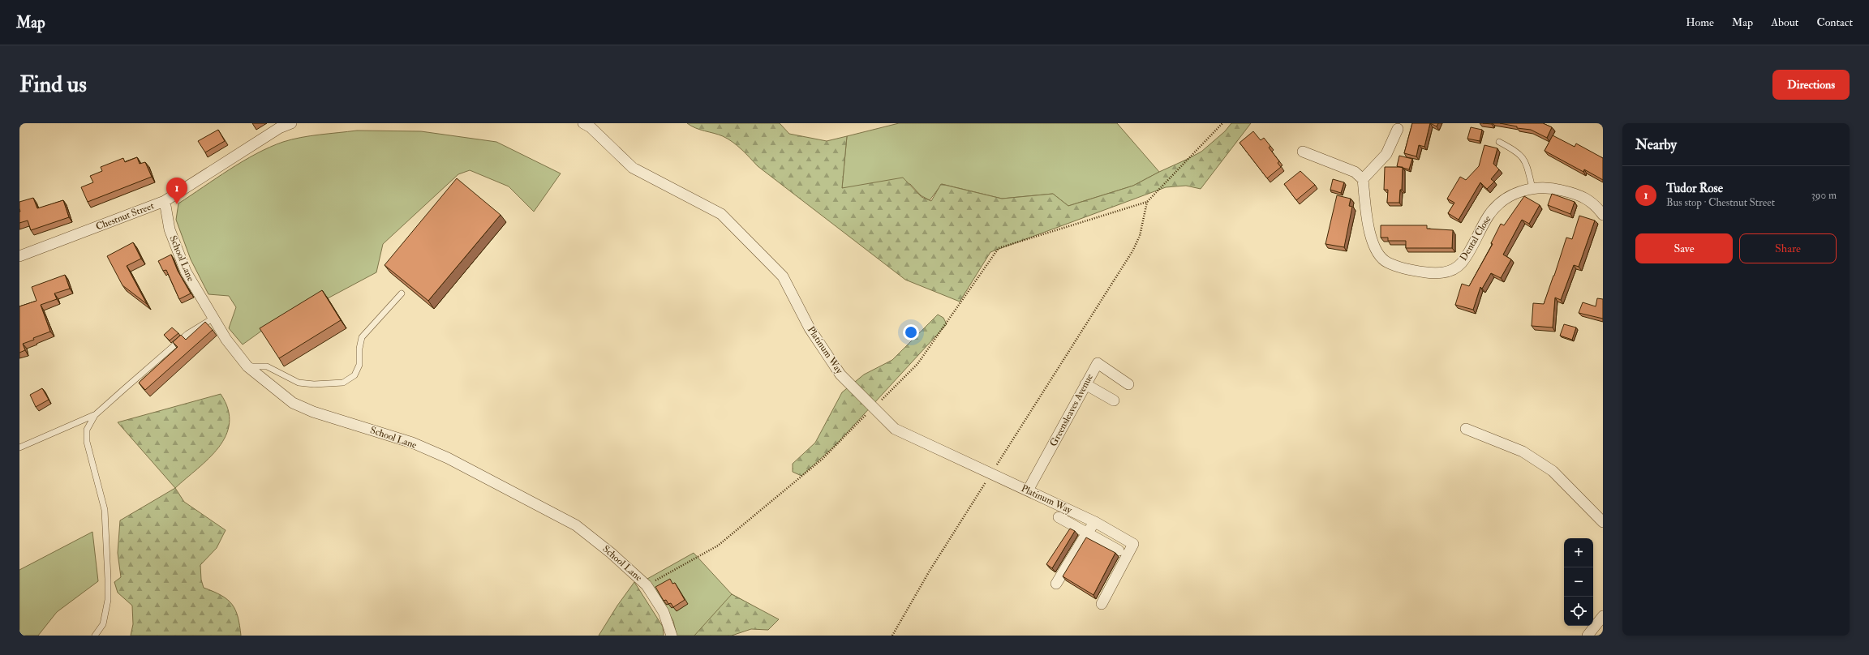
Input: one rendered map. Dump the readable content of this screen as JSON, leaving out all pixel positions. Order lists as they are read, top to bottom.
{
  "streets": {
    "street": [
      "Chestnut Street",
      "Dental Close",
      "School Lane",
      "Platinum Way",
      "Greensleaves Avenue"
    ]
  },
  "crossings": [
    ["Chestnut Street", "School Lane"],
    ["Platinum Way", "Greensleaves Avenue"]
  ],
  "page": {
    "header": "Map",
    "nav": [
      "Home",
      "Map",
      "About",
      "Contact"
    ],
    "buttons": [
      "Directions",
      ["Save", "Share"]
    ],
    "title": "Find us",
    "heading": "Nearby",
    "list": [
      {
        "mark": "1",
        "name": "Tudor Rose",
        "note": "Bus stop · Chestnut Street",
        "value": "390 m"
      }
    ],
    "pins": "1",
    "map_buttons": ["+", "−"]
  }
}
